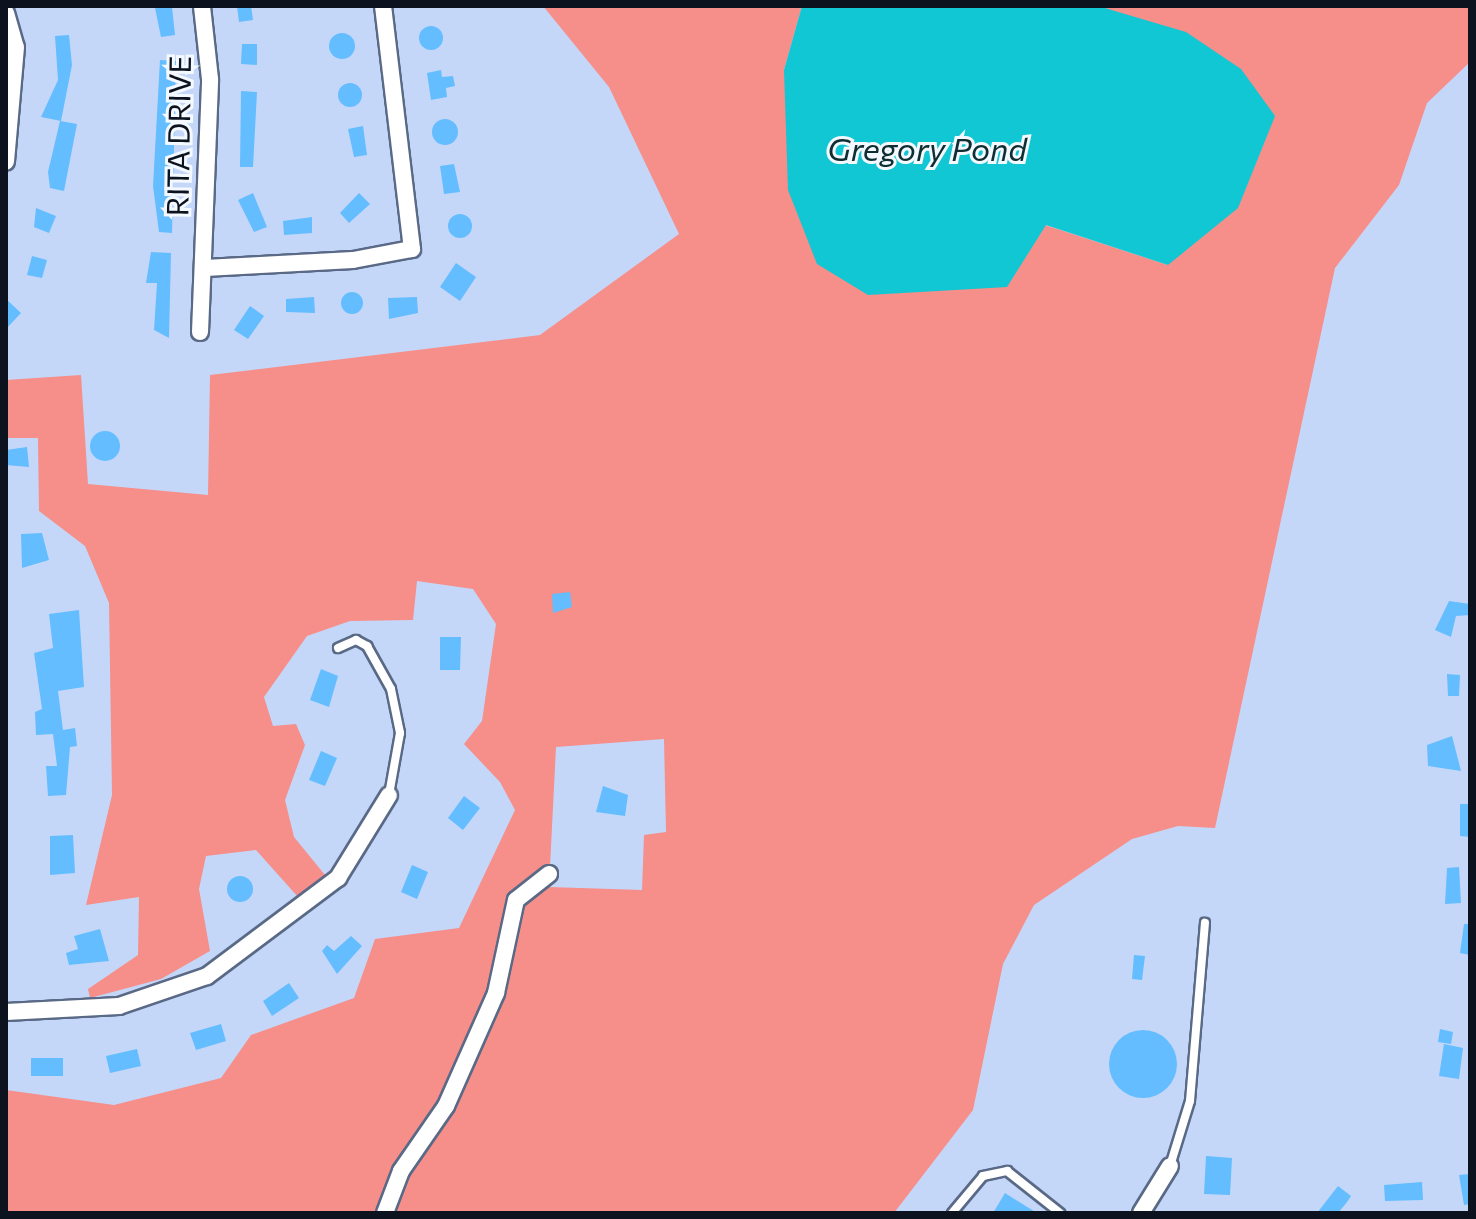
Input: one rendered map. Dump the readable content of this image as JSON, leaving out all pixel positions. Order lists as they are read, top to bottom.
{
  "streets": {
    "street": ["RITA DRIVE"]
  },
  "water": ["Gregory Pond"]
}
